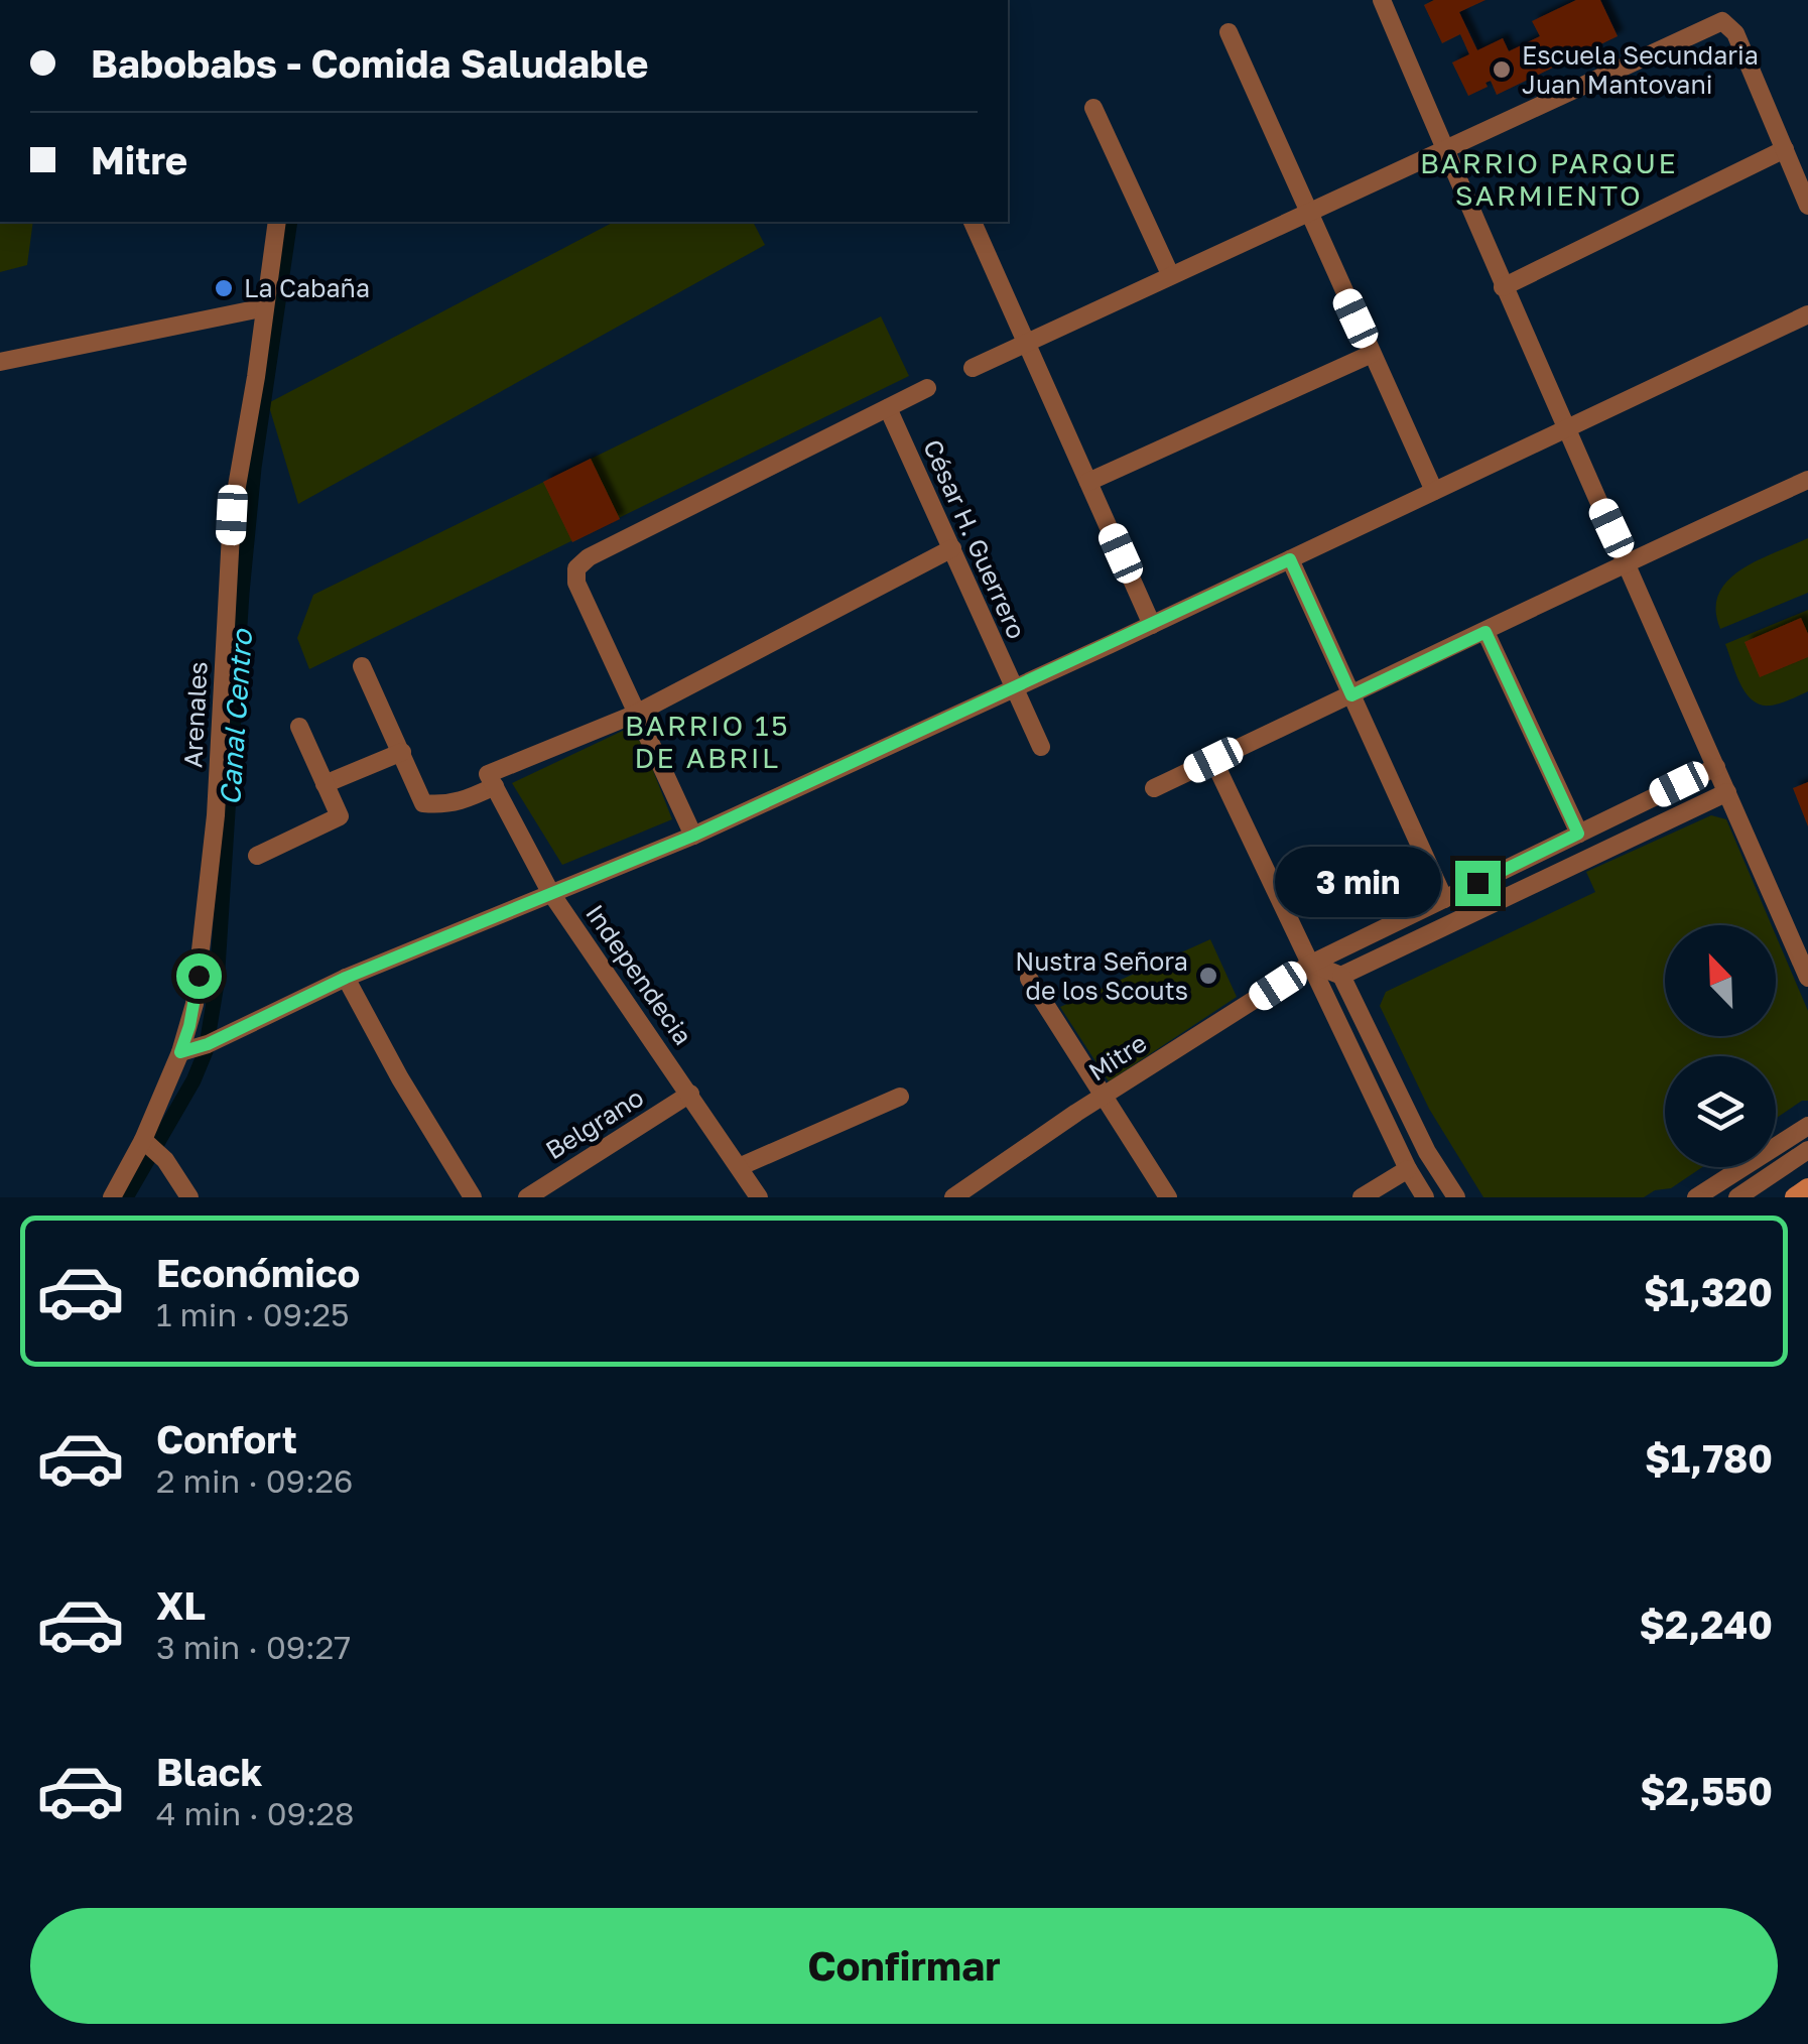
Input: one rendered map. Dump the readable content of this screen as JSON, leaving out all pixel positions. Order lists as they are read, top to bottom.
{
  "streets": {
    "street": [
      "César H. Guerrero",
      "Arenales",
      "Independecia",
      "Mitre",
      "Belgrano"
    ]
  },
  "crossings": [
    ["Independecia", "Belgrano"]
  ],
  "districts": ["BARRIO PARQUE SARMIENTO", "BARRIO 15 DE ABRIL"],
  "water": ["Canal Centro"],
  "places": ["Escuela Secundaria Juan Mantovani", "La Cabaña", "Nustra Señora de los Scouts"],
  "north": "top left",
  "page": {
    "banner": ["Babobabs - Comida Saludable", "Mitre"],
    "bubble": "3 min",
    "list": [
      {
        "name": "Económico",
        "note": "1 min · 09:25",
        "value": "$1,320"
      },
      {
        "name": "Confort",
        "note": "2 min · 09:26",
        "value": "$1,780"
      },
      {
        "name": "XL",
        "note": "3 min · 09:27",
        "value": "$2,240"
      },
      {
        "name": "Black",
        "note": "4 min · 09:28",
        "value": "$2,550"
      }
    ],
    "buttons": "Confirmar"
  }
}
